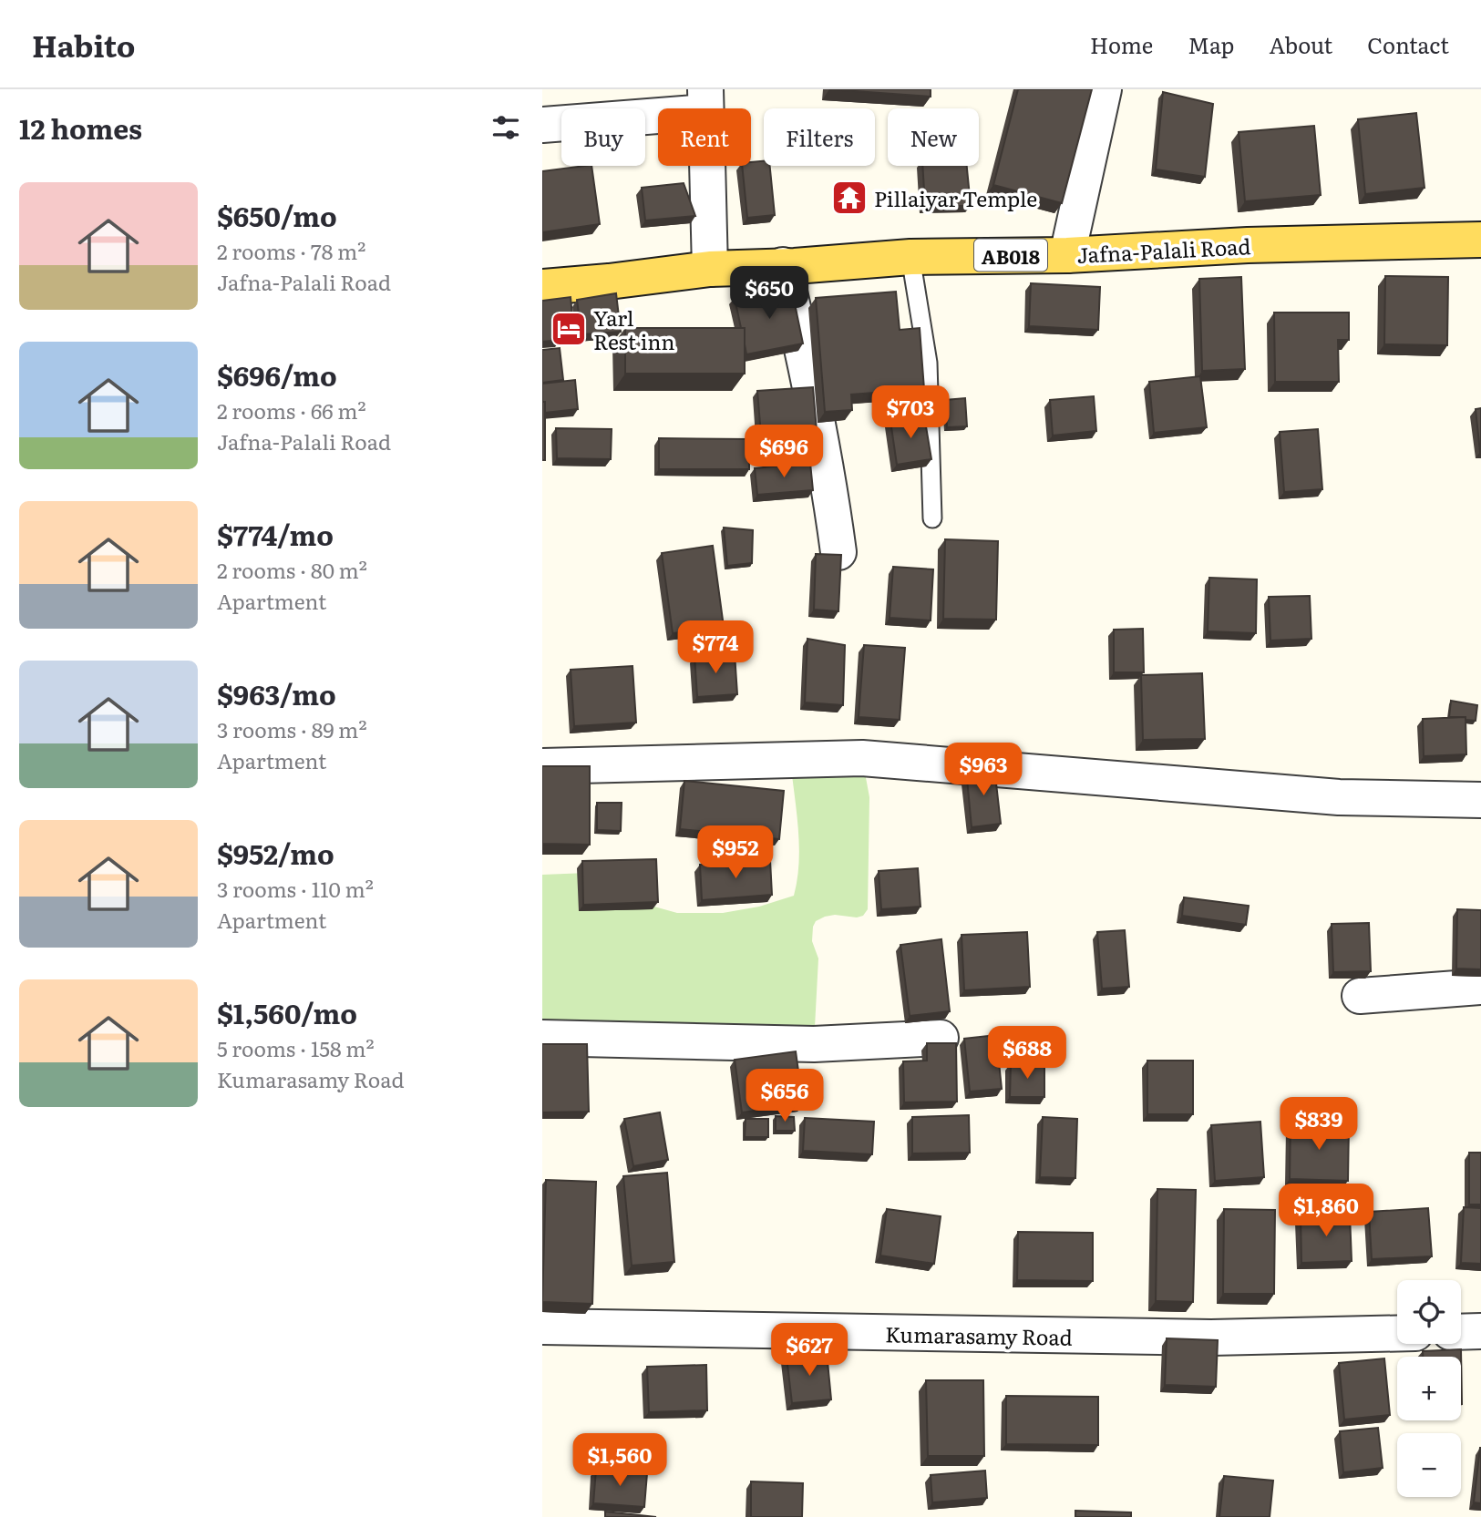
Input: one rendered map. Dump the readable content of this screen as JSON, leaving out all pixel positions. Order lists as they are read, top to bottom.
{
  "streets": {
    "main road": ["Jafna-Palali Road", "AB018"],
    "street": ["Kumarasamy Road"]
  },
  "places": {
    "temple": ["Pillaiyar Temple"],
    "hotel": ["Yarl Rest inn"]
  },
  "page": {
    "header": "Habito",
    "nav": [
      "Home",
      "Map",
      "About",
      "Contact"
    ],
    "heading": "12 homes",
    "chip": [
      "Buy",
      "Rent",
      "Filters",
      "New"
    ],
    "list": [
      {
        "name": "$650/mo",
        "note": "2 rooms · 78 m² · Jafna-Palali Road"
      },
      {
        "name": "$696/mo",
        "note": "2 rooms · 66 m² · Jafna-Palali Road"
      },
      {
        "name": "$774/mo",
        "note": "2 rooms · 80 m² · Apartment"
      },
      {
        "name": "$963/mo",
        "note": "3 rooms · 89 m² · Apartment"
      },
      {
        "name": "$952/mo",
        "note": "3 rooms · 110 m² · Apartment"
      },
      {
        "name": "$1,560/mo",
        "note": "5 rooms · 158 m² · Kumarasamy Road"
      }
    ],
    "price": [
      "$650",
      "$703",
      "$696",
      "$774",
      "$963",
      "$952",
      "$688",
      "$656",
      "$839",
      "$1,860",
      "$627",
      "$1,560"
    ],
    "map_buttons": ["+", "−"]
  }
}
